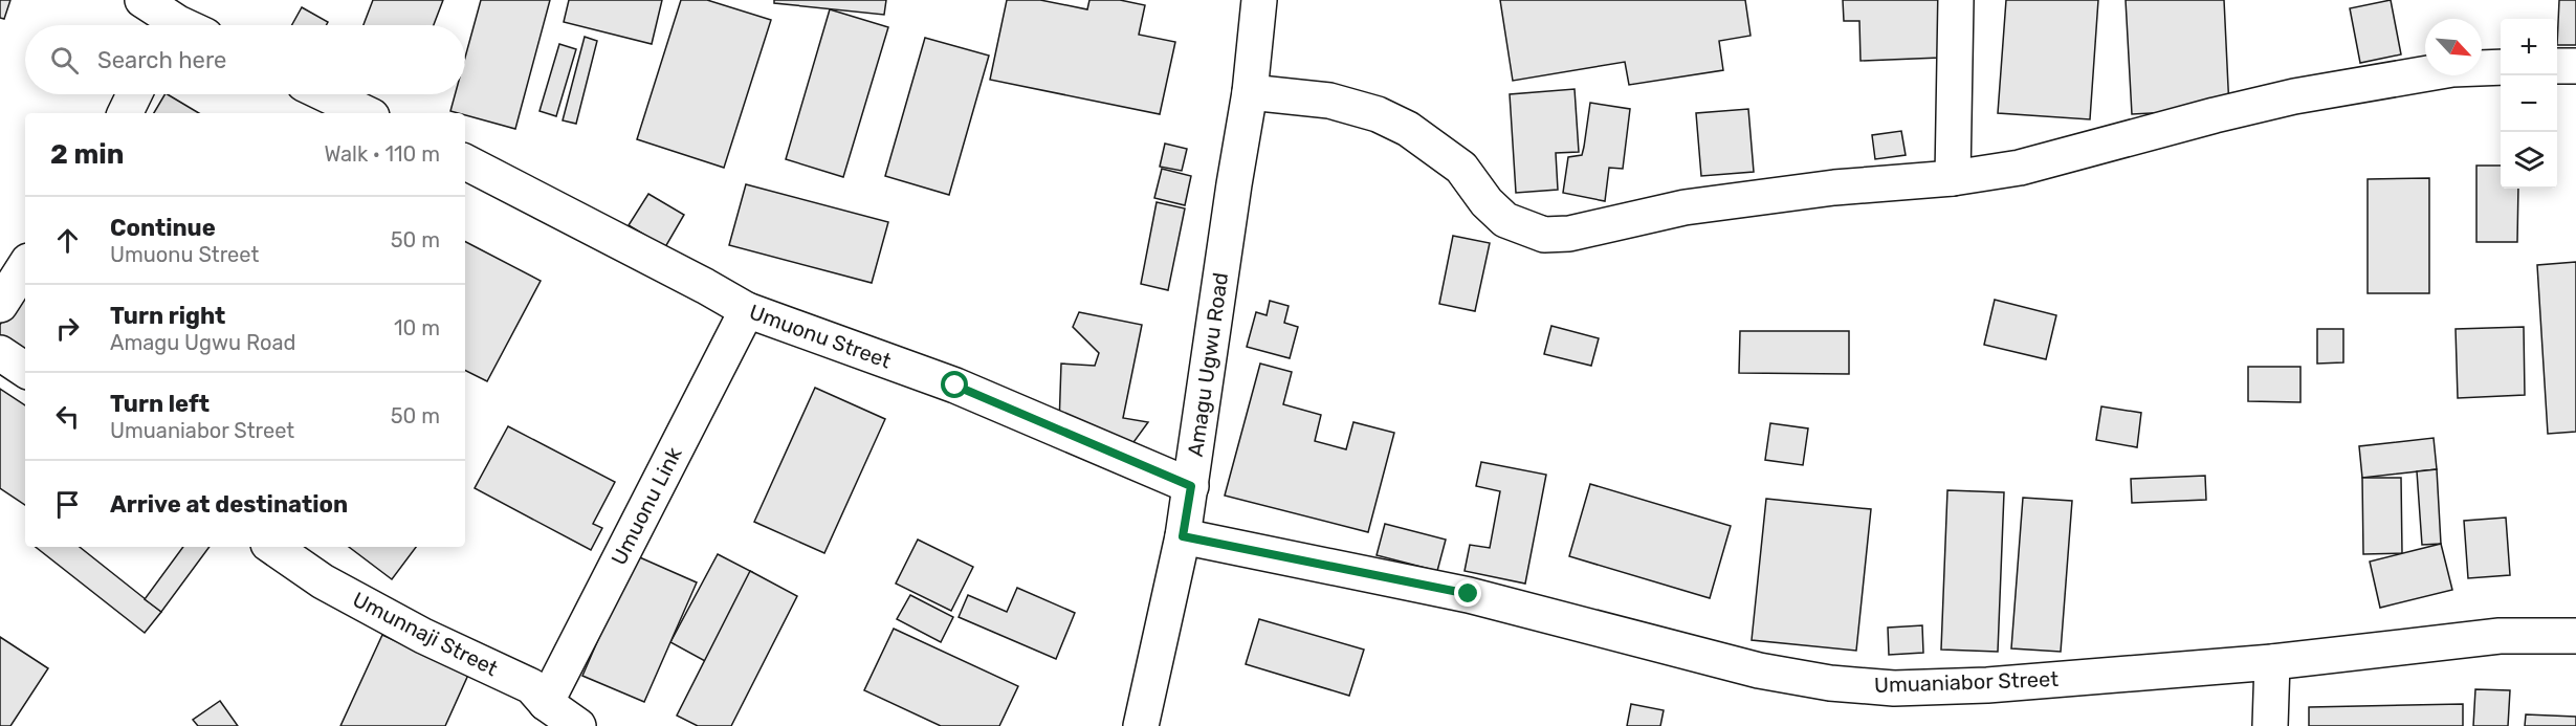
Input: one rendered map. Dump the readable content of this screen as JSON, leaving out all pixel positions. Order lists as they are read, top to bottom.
{
  "streets": {
    "street": [
      "Umuonu Street",
      "Amagu Ugwu Road",
      "Umuonu Link",
      "Umunnaji Street",
      "Umuaniabor Street"
    ]
  },
  "crossings": [
    ["Umuonu Street", "Amagu Ugwu Road"],
    ["Umuonu Street", "Umuonu Link"],
    ["Amagu Ugwu Road", "Umuaniabor Street"],
    ["Umuonu Link", "Umunnaji Street"]
  ],
  "north": "bottom right",
  "page": {
    "map_buttons": ["+", "−"],
    "search": "Search here",
    "heading": ["2 min", "Walk · 110 m"],
    "list": [
      ["Continue", "Umuonu Street", "50 m"],
      ["Turn right", "Amagu Ugwu Road", "10 m"],
      ["Turn left", "Umuaniabor Street", "50 m"],
      "Arrive at destination"
    ]
  }
}
